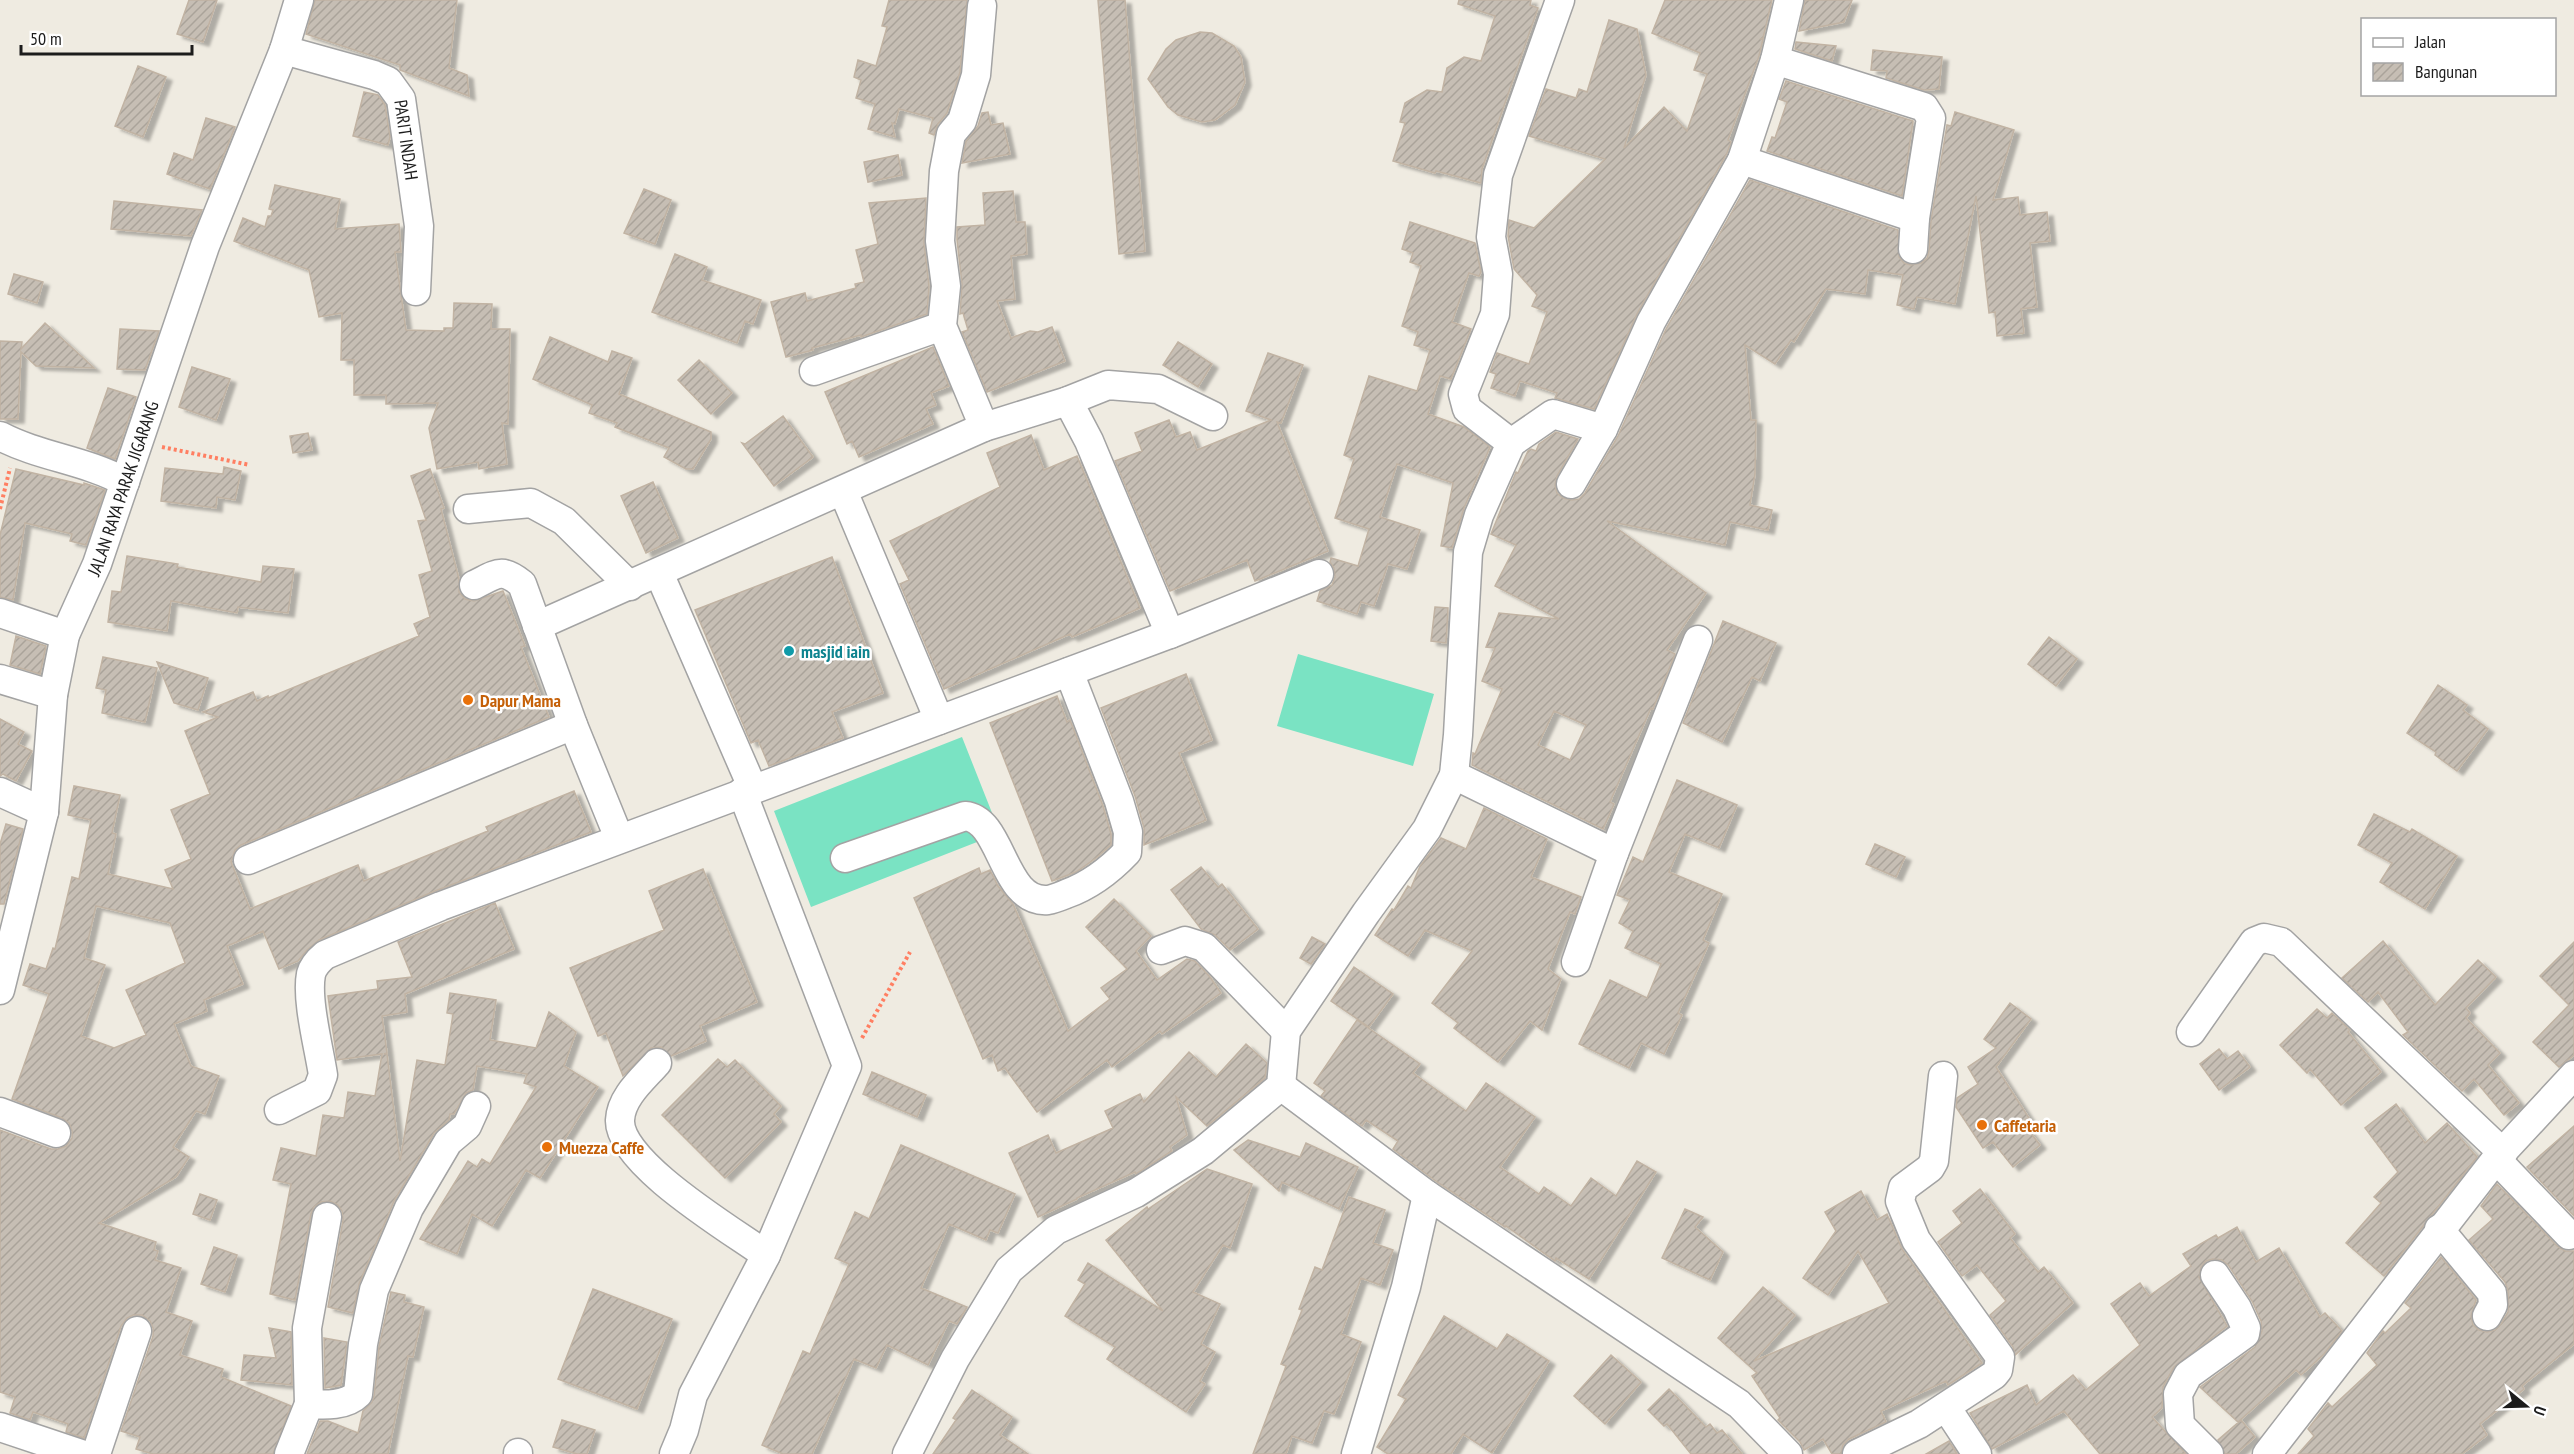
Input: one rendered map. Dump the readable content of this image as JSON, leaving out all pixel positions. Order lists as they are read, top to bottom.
{
  "streets": {
    "street": ["PARIT INDAH", "JALAN RAYA PARAK JIGARANG"]
  },
  "crossings": [
    ["PARIT INDAH", "JALAN RAYA PARAK JIGARANG"]
  ],
  "places": [
    "masjid iain",
    "Dapur Mama",
    "Caffetaria",
    "Muezza Caffe"
  ],
  "legend": ["Jalan", "Bangunan"],
  "scale_bar": "50 m",
  "north": "right"
}
